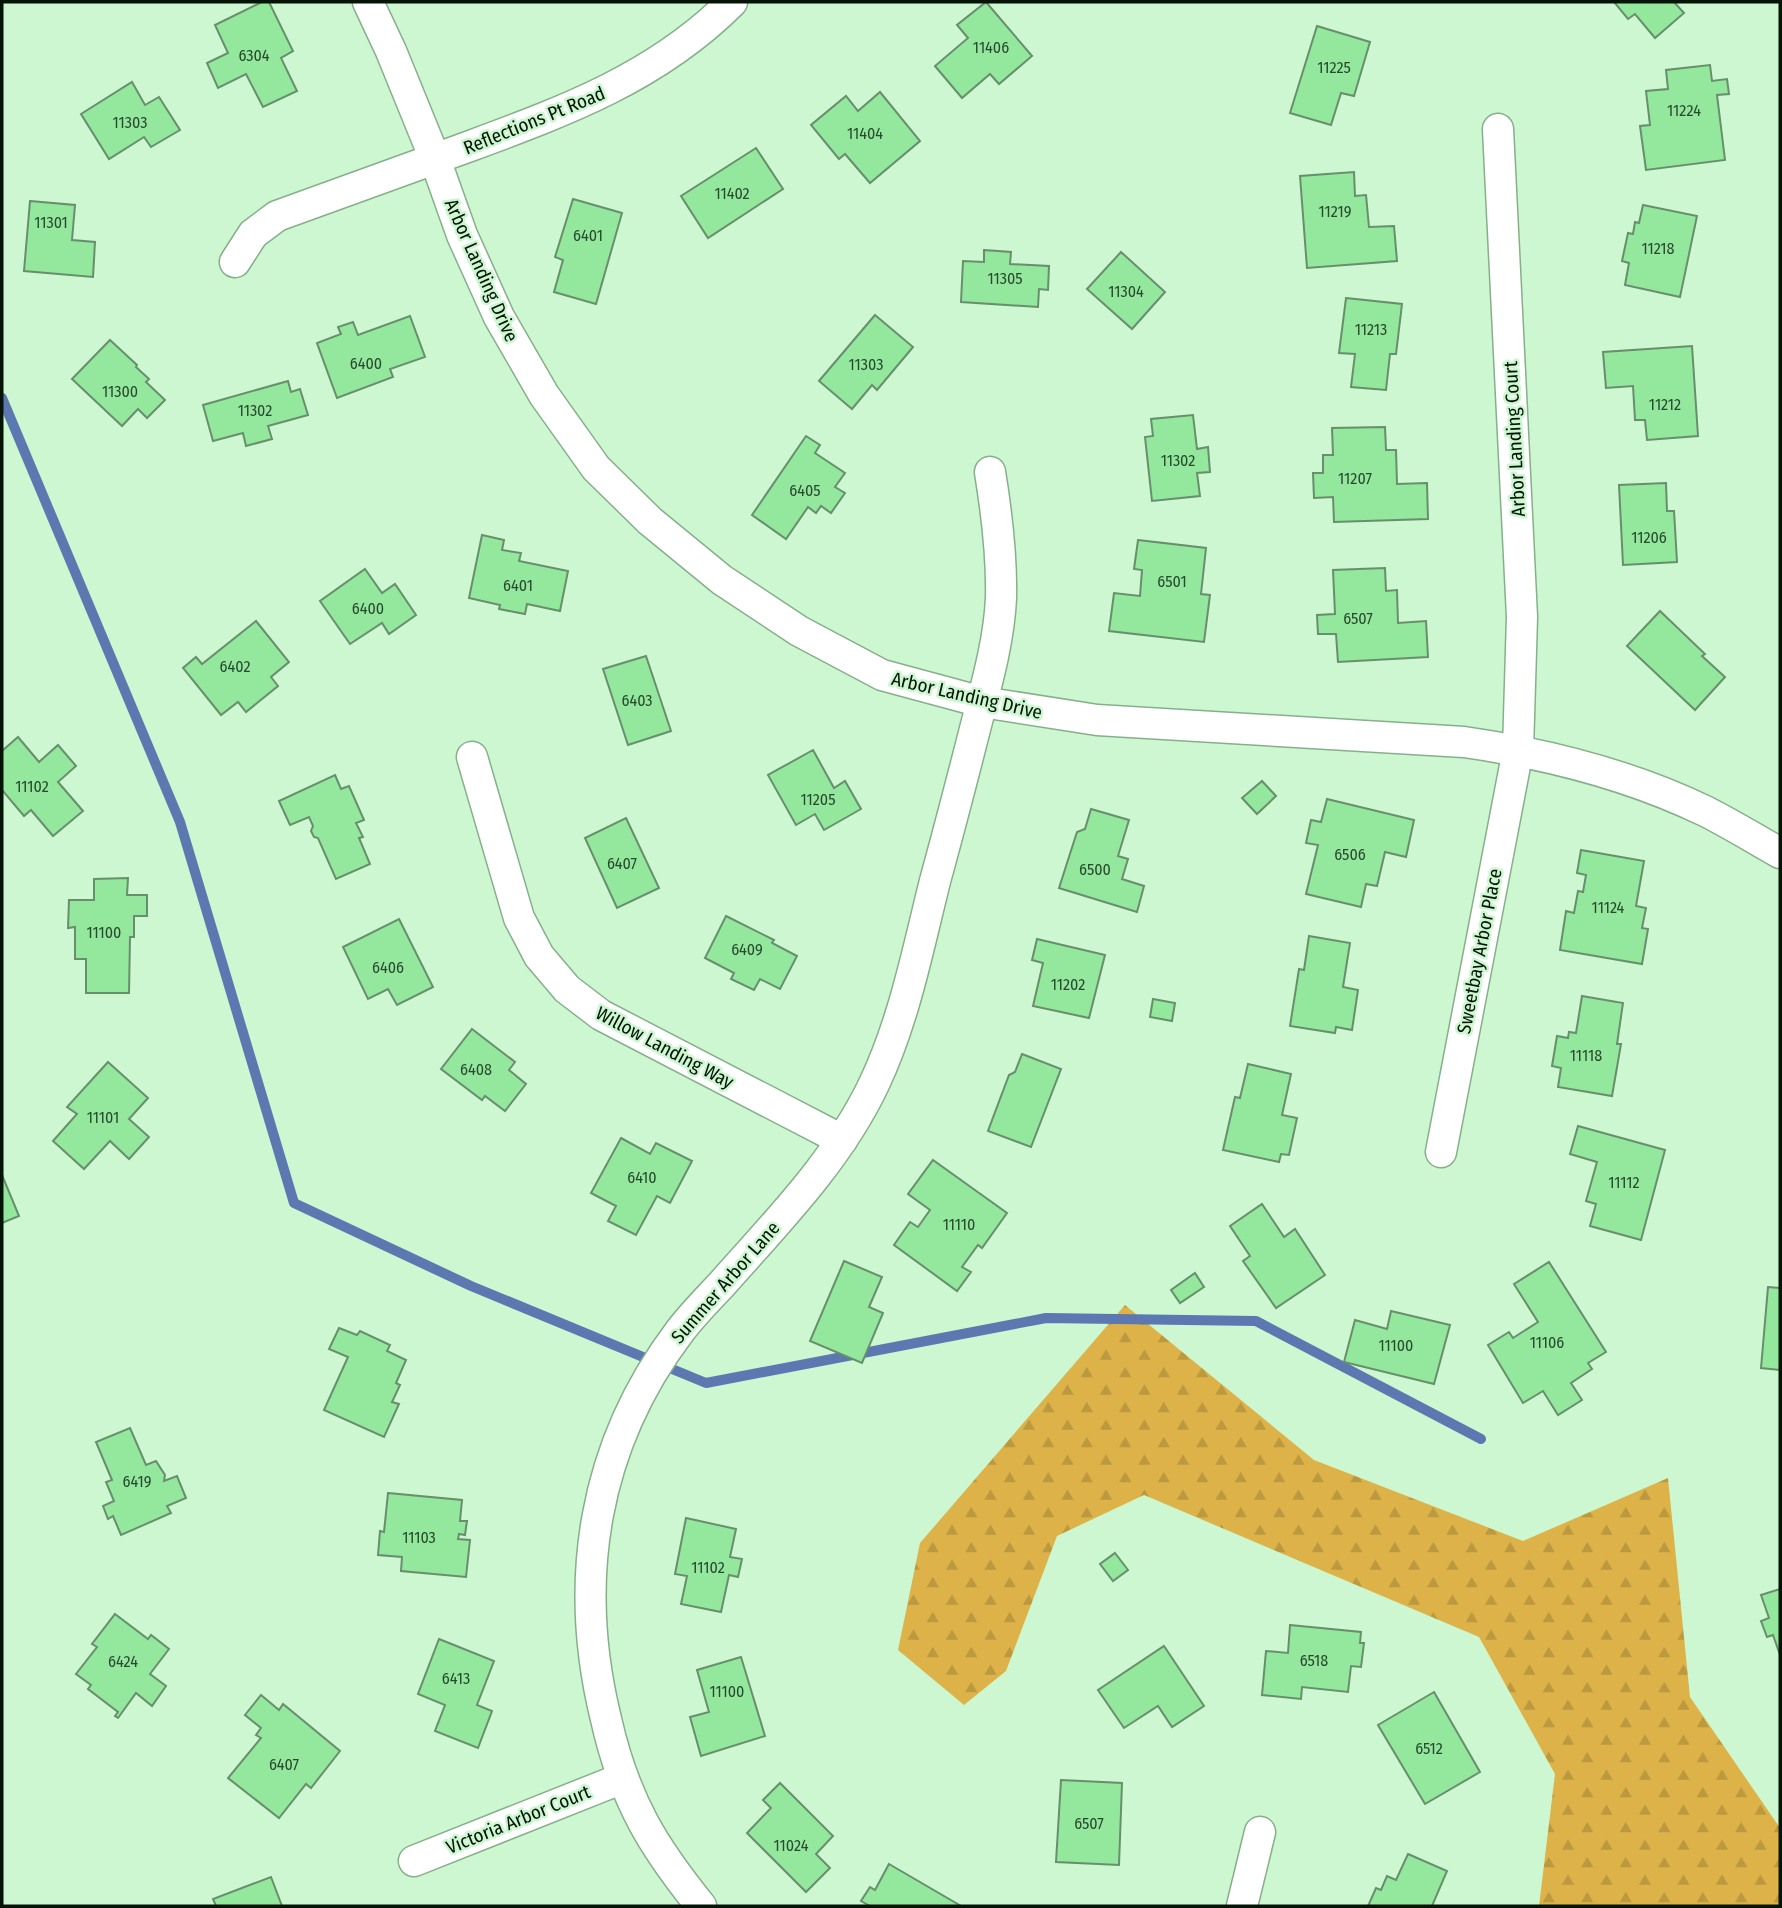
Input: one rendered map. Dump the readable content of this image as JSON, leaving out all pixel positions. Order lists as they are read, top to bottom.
{
  "streets": {
    "street": [
      "Reflections Pt Road",
      "Arbor Landing Drive",
      "Arbor Landing Court",
      "Sweetbay Arbor Place",
      "Willow Landing Way",
      "Summer Arbor Lane",
      "Victoria Arbor Court"
    ]
  },
  "crossings": [
    ["Reflections Pt Road", "Arbor Landing Drive"],
    ["Arbor Landing Drive", "Arbor Landing Court"],
    ["Arbor Landing Drive", "Sweetbay Arbor Place"],
    ["Arbor Landing Drive", "Summer Arbor Lane"],
    ["Arbor Landing Court", "Sweetbay Arbor Place"],
    ["Willow Landing Way", "Summer Arbor Lane"],
    ["Summer Arbor Lane", "Victoria Arbor Court"]
  ],
  "house_numbers": [
    "11406",
    "6304",
    "11225",
    "11224",
    "11303",
    "11404",
    "11402",
    "11219",
    "11301",
    "6401",
    "11218",
    "11305",
    "11304",
    "11213",
    "6400",
    "11303",
    "11300",
    "11212",
    "11302",
    "11302",
    "11207",
    "6405",
    "11206",
    "6501",
    "6401",
    "6400",
    "6507",
    "6402",
    "6403",
    "11102",
    "11205",
    "6506",
    "6407",
    "6500",
    "11124",
    "11100",
    "6409",
    "6406",
    "11202",
    "11118",
    "6408",
    "11101",
    "6410",
    "11112",
    "11110",
    "11106",
    "11100",
    "6419",
    "11103",
    "11102",
    "6518",
    "6424",
    "6413",
    "11100",
    "6512",
    "6407",
    "6507",
    "11024"
  ]
}
